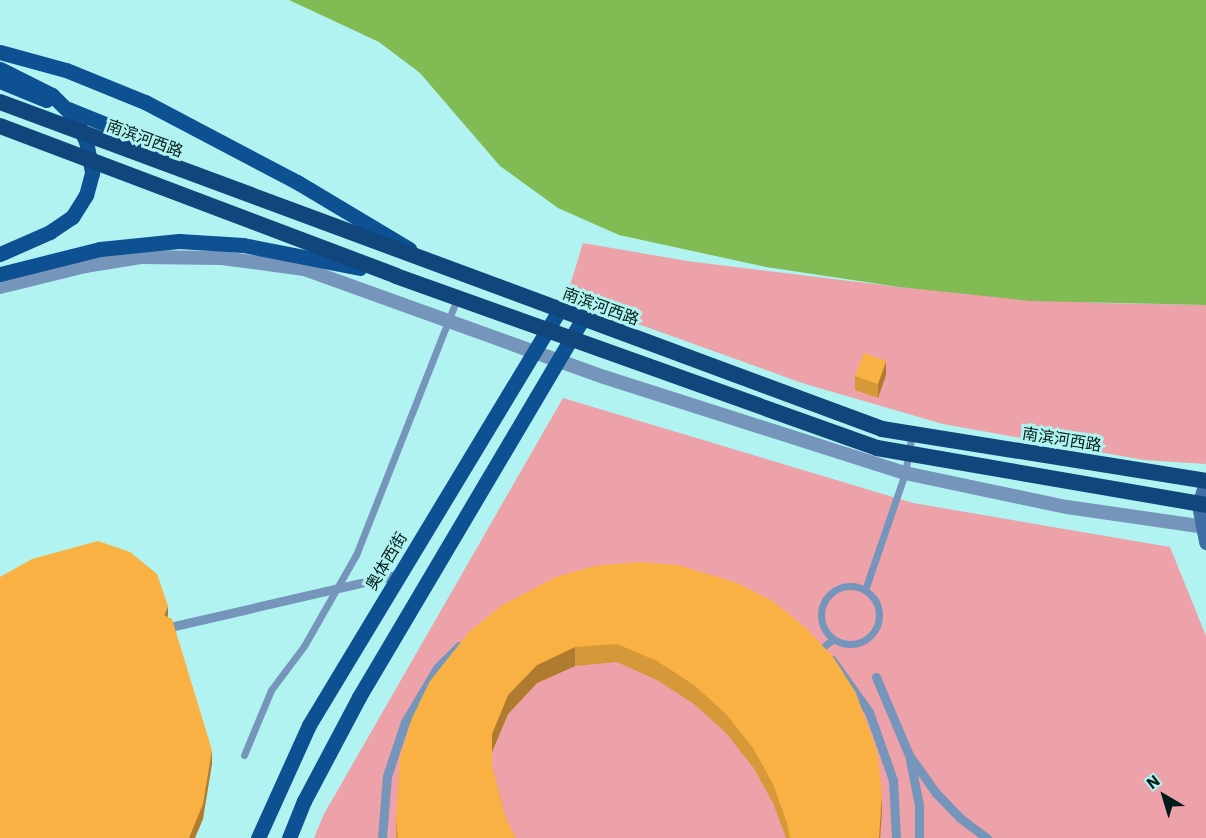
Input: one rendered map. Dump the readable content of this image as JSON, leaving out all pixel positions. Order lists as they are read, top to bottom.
{
  "streets": {
    "highway": ["南滨河西路"],
    "main road": ["奥体西街"]
  },
  "crossings": [
    ["南滨河西路", "奥体西街"]
  ],
  "north": "top left"
}
